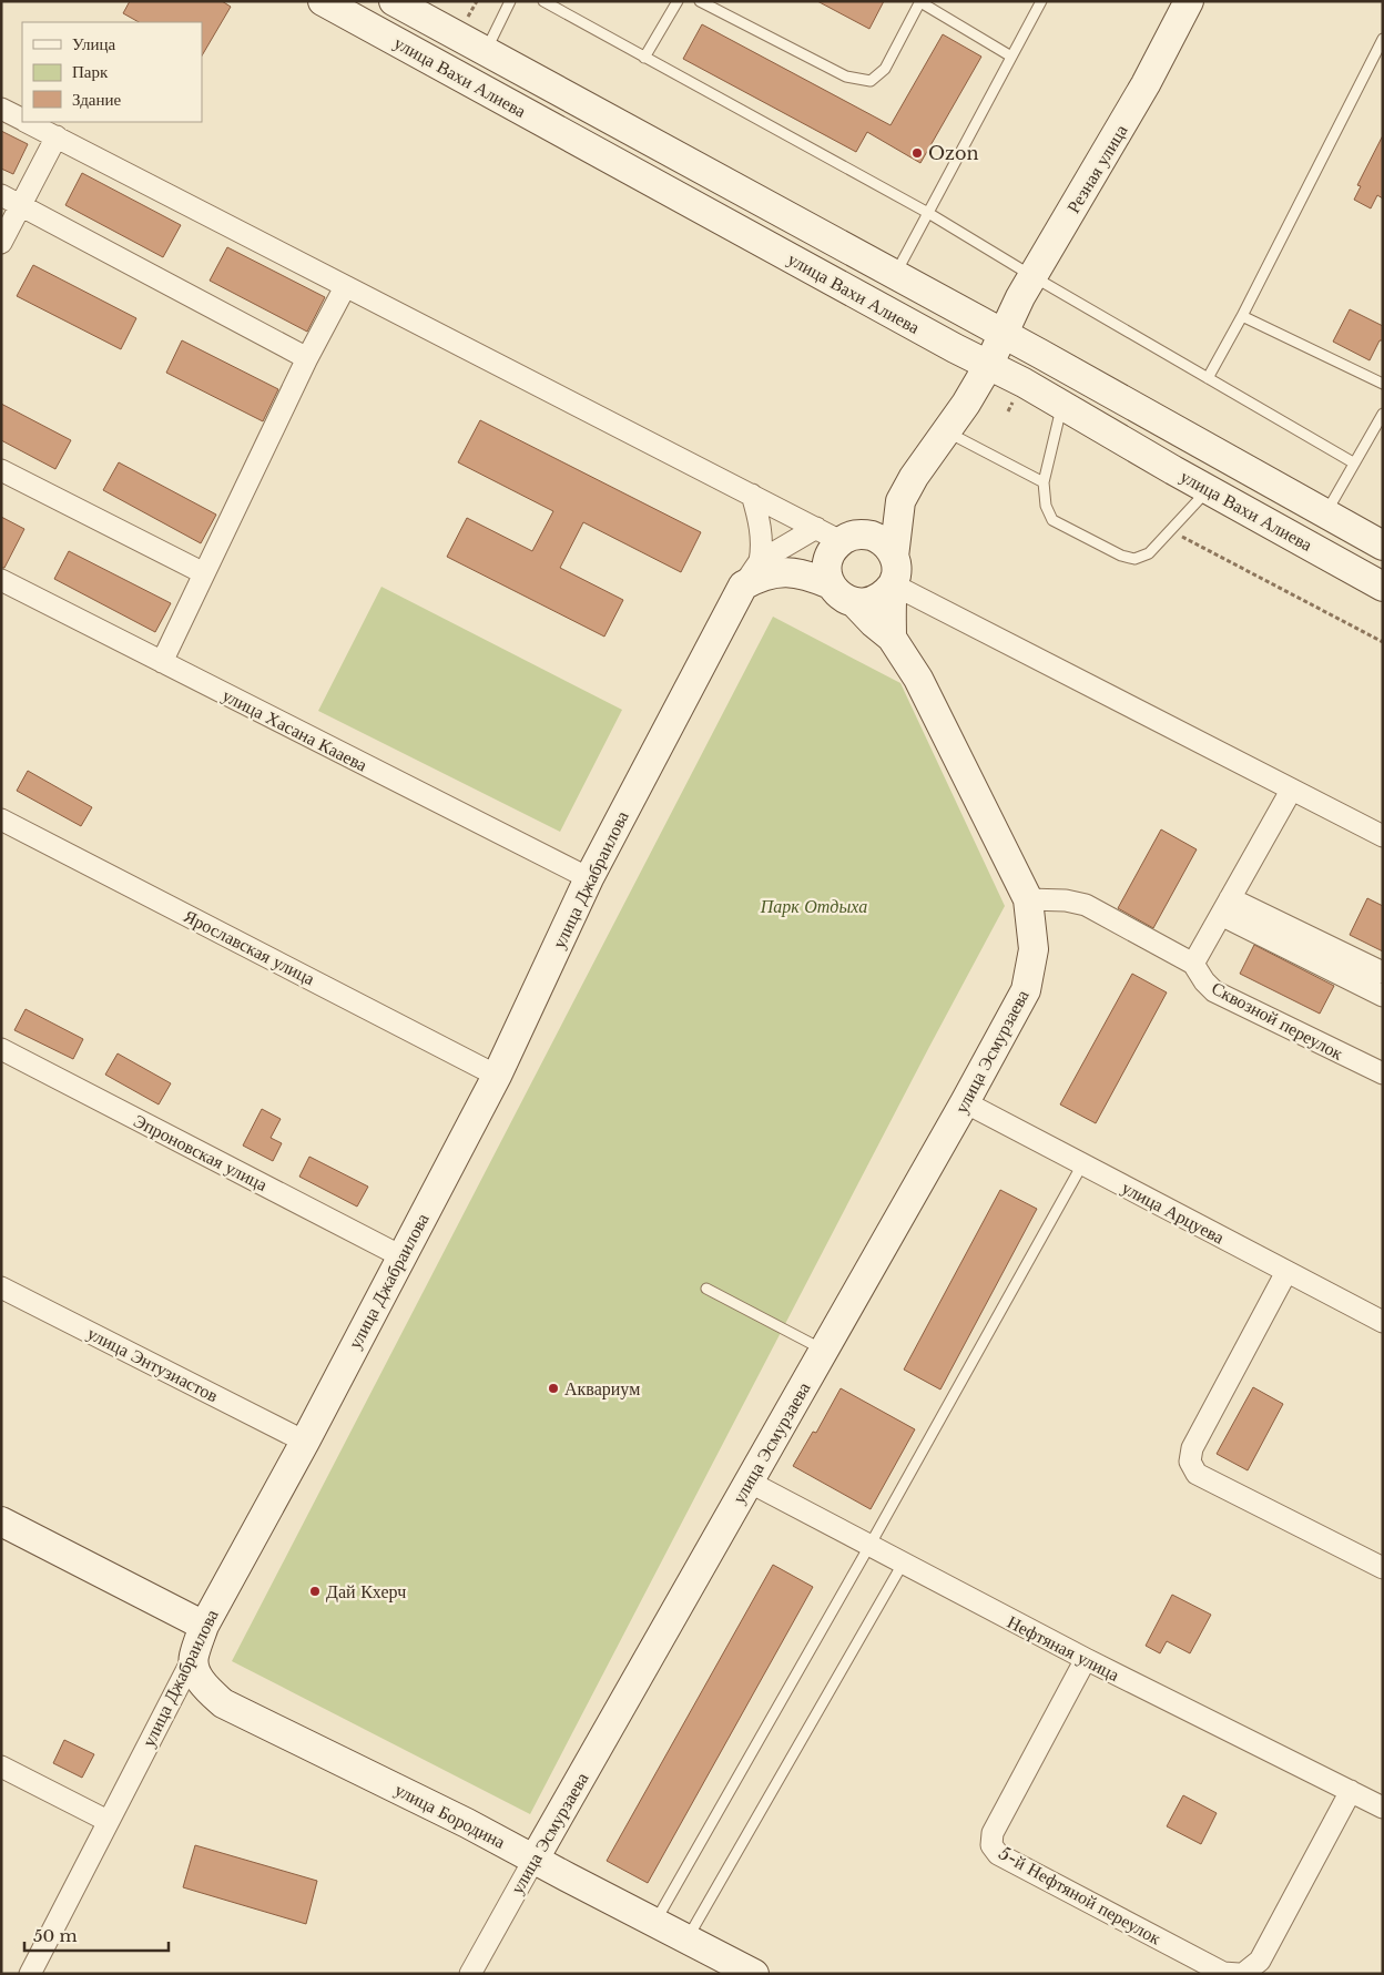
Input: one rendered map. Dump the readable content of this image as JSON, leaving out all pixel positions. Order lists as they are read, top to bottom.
{
  "streets": {
    "street": [
      "улица Вахи Алиева",
      "Резная улица",
      "улица Хасана Кааева",
      "улица Джабраилова",
      "Ярославская улица",
      "Сквозной переулок",
      "улица Эсмурзаева",
      "Эпроновская улица",
      "улица Арцуева",
      "улица Энтузиастов",
      "Нефтяная улица",
      "улица Бородина",
      "5-й Нефтяной переулок"
    ]
  },
  "crossings": [
    ["улица Вахи Алиева", "Резная улица"],
    ["улица Хасана Кааева", "улица Джабраилова"],
    ["улица Джабраилова", "Ярославская улица"],
    ["улица Джабраилова", "улица Эсмурзаева"],
    ["улица Джабраилова", "Эпроновская улица"],
    ["улица Джабраилова", "улица Энтузиастов"],
    ["улица Джабраилова", "улица Бородина"],
    ["Сквозной переулок", "улица Эсмурзаева"],
    ["улица Эсмурзаева", "улица Арцуева"],
    ["улица Эсмурзаева", "Нефтяная улица"],
    ["улица Эсмурзаева", "улица Бородина"],
    ["Нефтяная улица", "5-й Нефтяной переулок"]
  ],
  "parks": ["Парк Отдыха"],
  "places": ["Ozon", "Аквариум", "Дай Кхерч"],
  "legend": ["Улица", "Парк", "Здание"],
  "scale_bar": "50 m"
}
